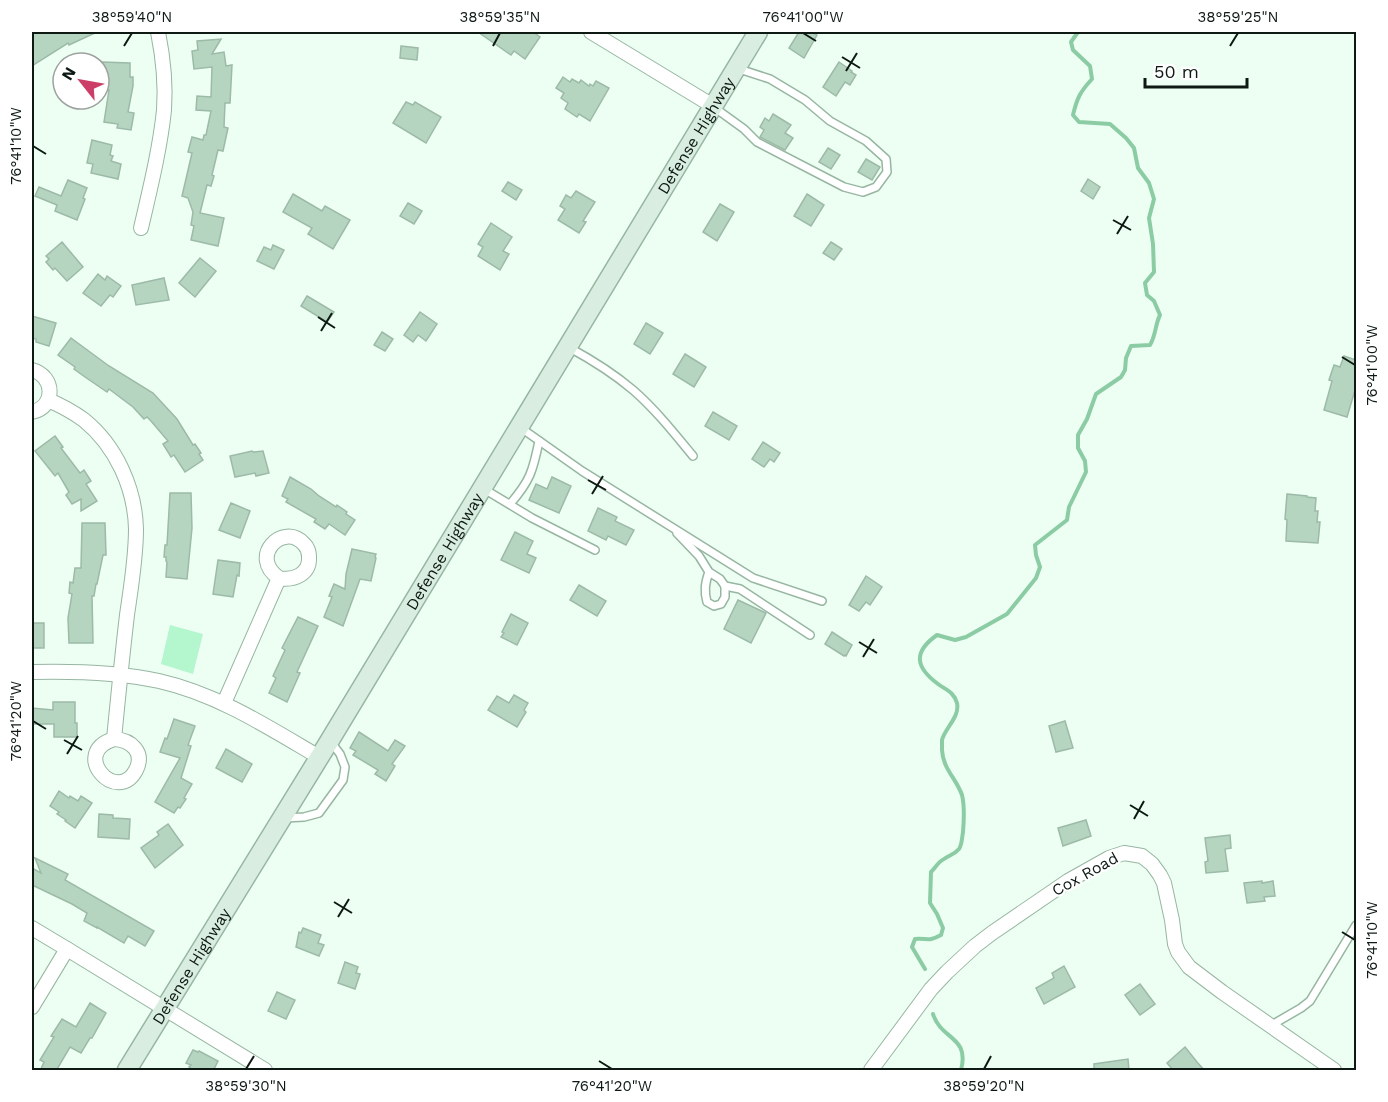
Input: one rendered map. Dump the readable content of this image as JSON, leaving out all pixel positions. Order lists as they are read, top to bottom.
{
  "streets": {
    "main road": ["Defense Highway"],
    "street": ["Cox Road"]
  },
  "scale_bar": "50 m",
  "north": "top left",
  "coordinates": [
    "38°59'40\"N",
    "38°59'35\"N",
    "76°41'00\"W",
    "38°59'25\"N",
    "76°41'10\"W",
    "76°41'20\"W",
    "38°59'30\"N",
    "38°59'20\"N"
  ]
}
